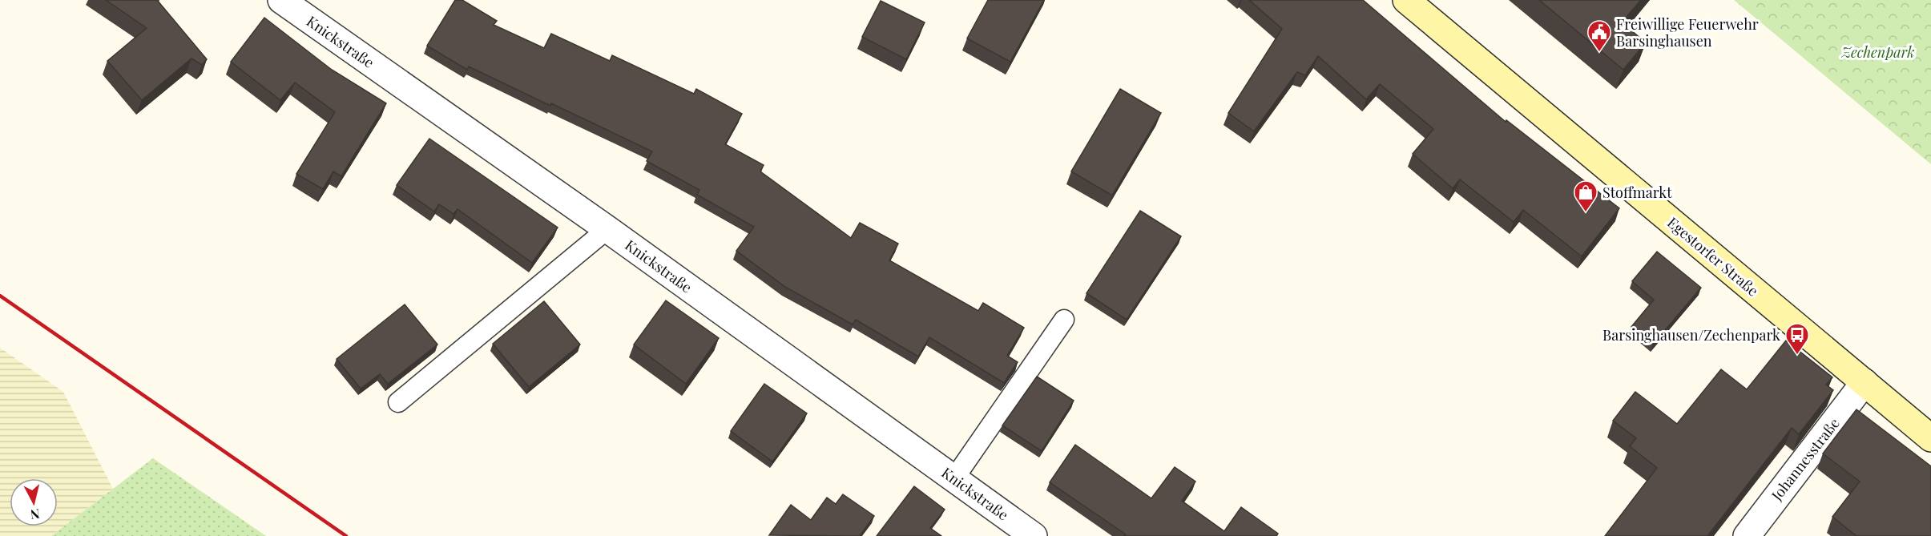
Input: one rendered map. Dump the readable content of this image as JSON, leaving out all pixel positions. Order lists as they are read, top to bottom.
{
  "streets": {
    "main road": ["Egestorfer Straße"],
    "street": ["Knickstraße", "Johannesstraße"]
  },
  "crossings": [
    ["Egestorfer Straße", "Johannesstraße"]
  ],
  "parks": ["Zechenpark"],
  "places": {
    "public building": ["Freiwillige Feuerwehr Barsinghausen"],
    "shop": ["Stoffmarkt"],
    "bus stop": ["Barsinghausen/Zechenpark"]
  },
  "north": "bottom"
}
